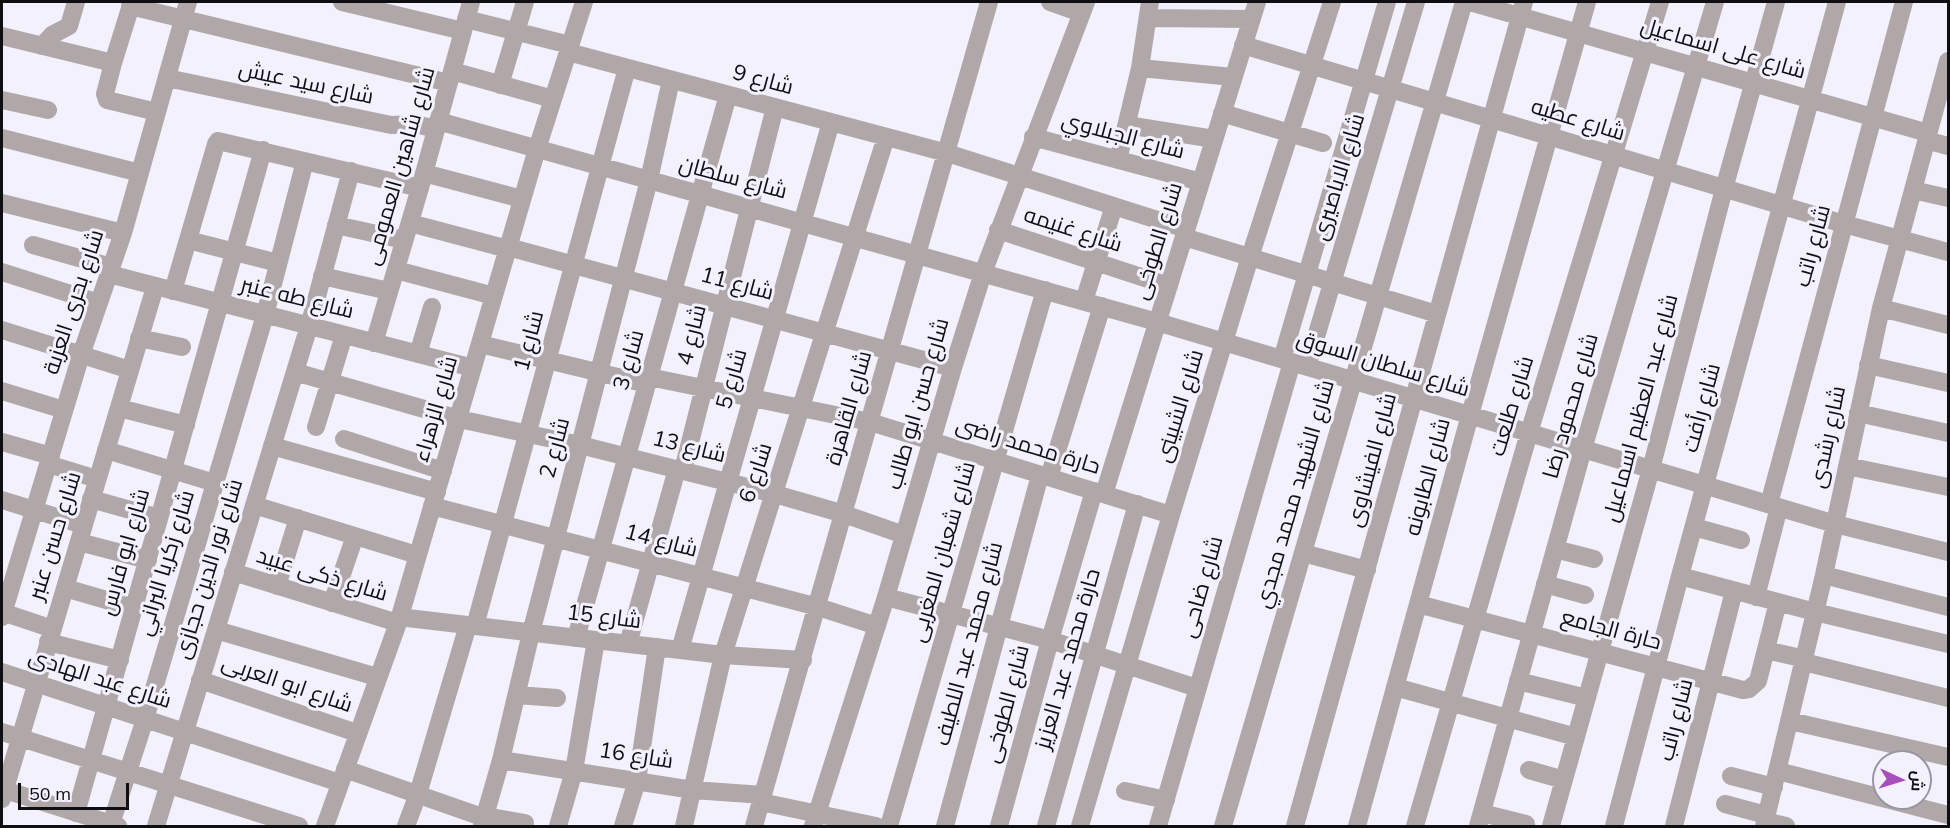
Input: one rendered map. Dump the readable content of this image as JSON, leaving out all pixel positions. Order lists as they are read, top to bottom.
{
  "streets": {
    "street": [
      "شارع على اسماعيل",
      "شارع 9",
      "شارع سيد عيش",
      "شارع عطيه",
      "شارع الجبلاوي",
      "شارع شاهين العمومى",
      "شارع الاباصيرى",
      "شارع سلطان",
      "شارع غنيمه",
      "شارع الطوخى",
      "شارع راتب",
      "شارع 11",
      "شارع طه عنبر",
      "شارع بحرى العزبة",
      "شارع 4",
      "شارع 1",
      "شارع 3",
      "شارع سلطان السوق",
      "شارع 5",
      "شارع حسن ابو طالب",
      "شارع الشبينى",
      "شارع طلعت",
      "شارع محمود رضا",
      "شارع القاهرة",
      "شارع عبد العظيم اسماعيل",
      "شارع رأفت",
      "شارع الزهراء",
      "شارع رشدى",
      "حارة محمد راضى",
      "شارع 13",
      "شارع 2",
      "شارع الفيشاوى",
      "شارع 6",
      "شارع الطابونه",
      "شارع الشهيد محمد مجدي",
      "شارع حسن عنبر",
      "شارع 14",
      "شارع ابو فارس",
      "شارع شعبان المغربى",
      "شارع زكريا البراني",
      "شارع نور الدين حجازى",
      "شارع ذكى عبيد",
      "شارع ضاحى",
      "شارع 15",
      "حارة الجامع",
      "شارع محمد عبد اللطيف",
      "حارة محمد عبد العزيز",
      "شارع عبد الهادى",
      "شارع ابو العربى",
      "شارع 16"
    ]
  },
  "crossings": [
    ["شارع على اسماعيل", "شارع راتب"],
    ["شارع على اسماعيل", "شارع طلعت"],
    ["شارع على اسماعيل", "شارع محمود رضا"],
    ["شارع على اسماعيل", "شارع عبد العظيم اسماعيل"],
    ["شارع على اسماعيل", "شارع رأفت"],
    ["شارع على اسماعيل", "شارع رشدى"],
    ["شارع على اسماعيل", "شارع الفيشاوى"],
    ["شارع على اسماعيل", "شارع الطابونه"],
    ["شارع 9", "شارع شاهين العمومى"],
    ["شارع 9", "شارع الاباصيرى"],
    ["شارع 9", "شارع الطوخى"],
    ["شارع 9", "شارع 4"],
    ["شارع 9", "شارع 1"],
    ["شارع 9", "شارع 3"],
    ["شارع 9", "شارع 5"],
    ["شارع 9", "شارع حسن ابو طالب"],
    ["شارع 9", "شارع الشبينى"],
    ["شارع 9", "شارع القاهرة"],
    ["شارع 9", "شارع الزهراء"],
    ["شارع 9", "شارع 2"],
    ["شارع 9", "شارع الفيشاوى"],
    ["شارع 9", "شارع 6"],
    ["شارع 9", "شارع الشهيد محمد مجدي"],
    ["شارع 9", "شارع ضاحى"],
    ["شارع سيد عيش", "شارع شاهين العمومى"],
    ["شارع سيد عيش", "شارع سلطان"],
    ["شارع سيد عيش", "شارع بحرى العزبة"],
    ["شارع سيد عيش", "شارع الزهراء"],
    ["شارع عطيه", "شارع الاباصيرى"],
    ["شارع عطيه", "شارع الطوخى"],
    ["شارع عطيه", "شارع راتب"],
    ["شارع عطيه", "شارع الشبينى"],
    ["شارع عطيه", "شارع طلعت"],
    ["شارع عطيه", "شارع محمود رضا"],
    ["شارع عطيه", "شارع عبد العظيم اسماعيل"],
    ["شارع عطيه", "شارع رأفت"],
    ["شارع عطيه", "شارع رشدى"],
    ["شارع عطيه", "شارع الفيشاوى"],
    ["شارع عطيه", "شارع الطابونه"],
    ["شارع عطيه", "شارع الشهيد محمد مجدي"],
    ["شارع عطيه", "شارع ضاحى"],
    ["شارع الجبلاوي", "شارع الطوخى"],
    ["شارع الجبلاوي", "شارع حسن ابو طالب"],
    ["شارع شاهين العمومى", "شارع 11"],
    ["شارع شاهين العمومى", "شارع طه عنبر"],
    ["شارع الاباصيرى", "شارع سلطان السوق"],
    ["شارع الاباصيرى", "شارع ضاحى"],
    ["شارع سلطان", "شارع 4"],
    ["شارع سلطان", "شارع 1"],
    ["شارع سلطان", "شارع 3"],
    ["شارع سلطان", "شارع سلطان السوق"],
    ["شارع سلطان", "شارع 5"],
    ["شارع سلطان", "شارع القاهرة"],
    ["شارع سلطان", "شارع الزهراء"],
    ["شارع سلطان", "شارع 2"],
    ["شارع سلطان", "شارع 6"],
    ["شارع غنيمه", "شارع الطوخى"],
    ["شارع غنيمه", "شارع حسن ابو طالب"],
    ["شارع الطوخى", "شارع سلطان السوق"],
    ["شارع الطوخى", "حارة محمد راضى"],
    ["شارع راتب", "شارع سلطان السوق"],
    ["شارع راتب", "حارة الجامع"],
    ["شارع 11", "شارع 4"],
    ["شارع 11", "شارع 1"],
    ["شارع 11", "شارع 3"],
    ["شارع 11", "شارع 5"],
    ["شارع 11", "شارع حسن ابو طالب"],
    ["شارع 11", "شارع القاهرة"],
    ["شارع 11", "شارع الزهراء"],
    ["شارع 11", "شارع 2"],
    ["شارع 11", "شارع 6"],
    ["شارع طه عنبر", "شارع بحرى العزبة"],
    ["شارع طه عنبر", "شارع الزهراء"],
    ["شارع طه عنبر", "شارع حسن عنبر"],
    ["شارع طه عنبر", "شارع ابو فارس"],
    ["شارع طه عنبر", "شارع زكريا البراني"],
    ["شارع طه عنبر", "شارع نور الدين حجازى"],
    ["شارع 4", "حارة محمد راضى"],
    ["شارع 4", "شارع 13"],
    ["شارع 4", "شارع 14"],
    ["شارع 4", "شارع 15"],
    ["شارع 1", "حارة محمد راضى"],
    ["شارع 1", "شارع 13"],
    ["شارع 1", "شارع 14"],
    ["شارع 1", "شارع 15"],
    ["شارع 3", "حارة محمد راضى"],
    ["شارع 3", "شارع 13"],
    ["شارع 3", "شارع 14"],
    ["شارع 3", "شارع 15"],
    ["شارع سلطان السوق", "شارع حسن ابو طالب"],
    ["شارع سلطان السوق", "شارع الشبينى"],
    ["شارع سلطان السوق", "شارع طلعت"],
    ["شارع سلطان السوق", "شارع محمود رضا"],
    ["شارع سلطان السوق", "شارع القاهرة"],
    ["شارع سلطان السوق", "شارع عبد العظيم اسماعيل"],
    ["شارع سلطان السوق", "شارع رأفت"],
    ["شارع سلطان السوق", "شارع رشدى"],
    ["شارع سلطان السوق", "شارع الفيشاوى"],
    ["شارع سلطان السوق", "شارع الطابونه"],
    ["شارع سلطان السوق", "شارع الشهيد محمد مجدي"],
    ["شارع سلطان السوق", "شارع شعبان المغربى"],
    ["شارع سلطان السوق", "شارع ضاحى"],
    ["شارع سلطان السوق", "شارع محمد عبد اللطيف"],
    ["شارع 5", "حارة محمد راضى"],
    ["شارع 5", "شارع 13"],
    ["شارع 5", "شارع 14"],
    ["شارع 5", "شارع 15"],
    ["شارع حسن ابو طالب", "حارة محمد راضى"],
    ["شارع حسن ابو طالب", "شارع 13"],
    ["شارع حسن ابو طالب", "شارع 14"],
    ["شارع حسن ابو طالب", "شارع 16"],
    ["شارع الشبينى", "حارة محمد راضى"],
    ["شارع طلعت", "حارة الجامع"],
    ["شارع محمود رضا", "حارة الجامع"],
    ["شارع القاهرة", "حارة محمد راضى"],
    ["شارع القاهرة", "شارع 13"],
    ["شارع القاهرة", "شارع 14"],
    ["شارع القاهرة", "شارع 15"],
    ["شارع القاهرة", "شارع 16"],
    ["شارع عبد العظيم اسماعيل", "حارة الجامع"],
    ["شارع رأفت", "حارة الجامع"],
    ["شارع الزهراء", "حارة محمد راضى"],
    ["شارع الزهراء", "شارع 13"],
    ["شارع الزهراء", "شارع 14"],
    ["شارع الزهراء", "شارع ذكى عبيد"],
    ["شارع الزهراء", "شارع 15"],
    ["شارع الزهراء", "شارع عبد الهادى"],
    ["شارع الزهراء", "شارع ابو العربى"],
    ["حارة محمد راضى", "شارع 2"],
    ["حارة محمد راضى", "شارع 6"],
    ["حارة محمد راضى", "شارع شعبان المغربى"],
    ["حارة محمد راضى", "شارع محمد عبد اللطيف"],
    ["حارة محمد راضى", "حارة محمد عبد العزيز"],
    ["شارع 13", "شارع 2"],
    ["شارع 13", "شارع 6"],
    ["شارع 13", "شارع نور الدين حجازى"],
    ["شارع 2", "شارع 14"],
    ["شارع 2", "شارع 15"],
    ["شارع 2", "شارع 16"],
    ["شارع 6", "شارع 14"],
    ["شارع 6", "شارع 15"],
    ["شارع 6", "شارع 16"],
    ["شارع الطابونه", "حارة الجامع"],
    ["شارع حسن عنبر", "شارع عبد الهادى"],
    ["شارع 14", "شارع نور الدين حجازى"],
    ["شارع ابو فارس", "شارع عبد الهادى"],
    ["شارع زكريا البراني", "شارع عبد الهادى"],
    ["شارع نور الدين حجازى", "شارع ذكى عبيد"],
    ["شارع نور الدين حجازى", "شارع عبد الهادى"],
    ["شارع نور الدين حجازى", "شارع ابو العربى"],
    ["شارع ذكى عبيد", "شارع 15"]
  ],
  "scale_bar": "50 m",
  "north": "right"
}
